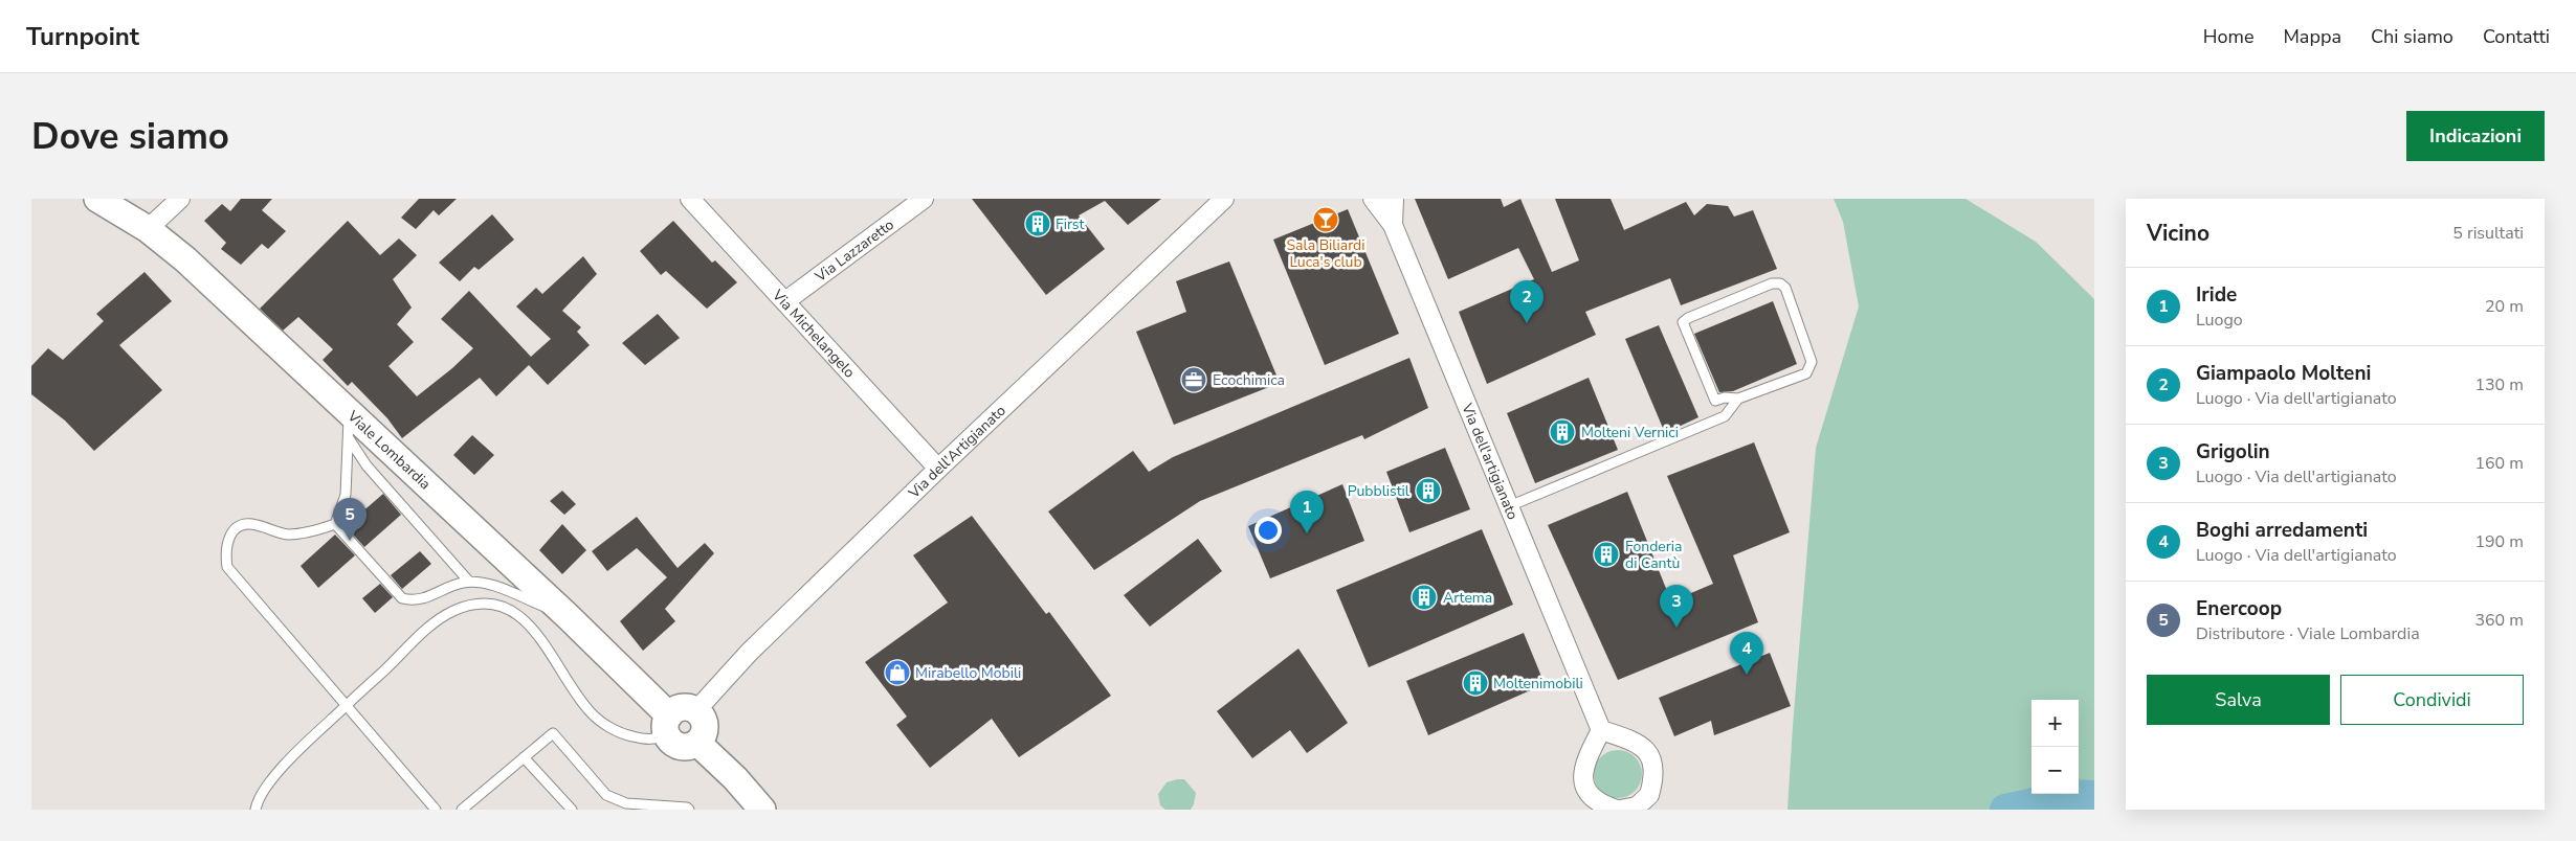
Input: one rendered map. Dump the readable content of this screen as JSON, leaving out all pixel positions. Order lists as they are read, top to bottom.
{
  "streets": {
    "main road": ["Viale Lombardia"],
    "street": [
      "Via Lazzaretto",
      "Via Michelangelo",
      "Via dell'Artigianato",
      "Via dell'artigianato"
    ]
  },
  "crossings": [
    ["Via Lazzaretto", "Via Michelangelo"],
    ["Via Michelangelo", "Via dell'Artigianato"],
    ["Viale Lombardia", "Via dell'Artigianato"]
  ],
  "places": {
    "bar": ["Sala Biliardi Luca's club"],
    "building": [
      "First",
      "Molteni Vernici",
      "Pubblistil",
      "Fonderia di Cantù",
      "Artema",
      "Moltenimobili"
    ],
    "office": ["Ecochimica"],
    "shop": ["Mirabello Mobili"]
  },
  "page": {
    "header": "Turnpoint",
    "nav": [
      "Home",
      "Mappa",
      "Chi siamo",
      "Contatti"
    ],
    "buttons": [
      "Indicazioni",
      ["Salva", "Condividi"]
    ],
    "title": "Dove siamo",
    "heading": ["Vicino", "5 risultati"],
    "list": [
      {
        "mark": "1",
        "name": "Iride",
        "note": "Luogo",
        "value": "20 m"
      },
      {
        "mark": "2",
        "name": "Giampaolo Molteni",
        "note": "Luogo · Via dell'artigianato",
        "value": "130 m"
      },
      {
        "mark": "3",
        "name": "Grigolin",
        "note": "Luogo · Via dell'artigianato",
        "value": "160 m"
      },
      {
        "mark": "4",
        "name": "Boghi arredamenti",
        "note": "Luogo · Via dell'artigianato",
        "value": "190 m"
      },
      {
        "mark": "5",
        "name": "Enercoop",
        "note": "Distributore · Viale Lombardia",
        "value": "360 m"
      }
    ],
    "pins": [
      "2",
      "1",
      "5",
      "3",
      "4"
    ],
    "map_buttons": ["+", "−"]
  }
}
